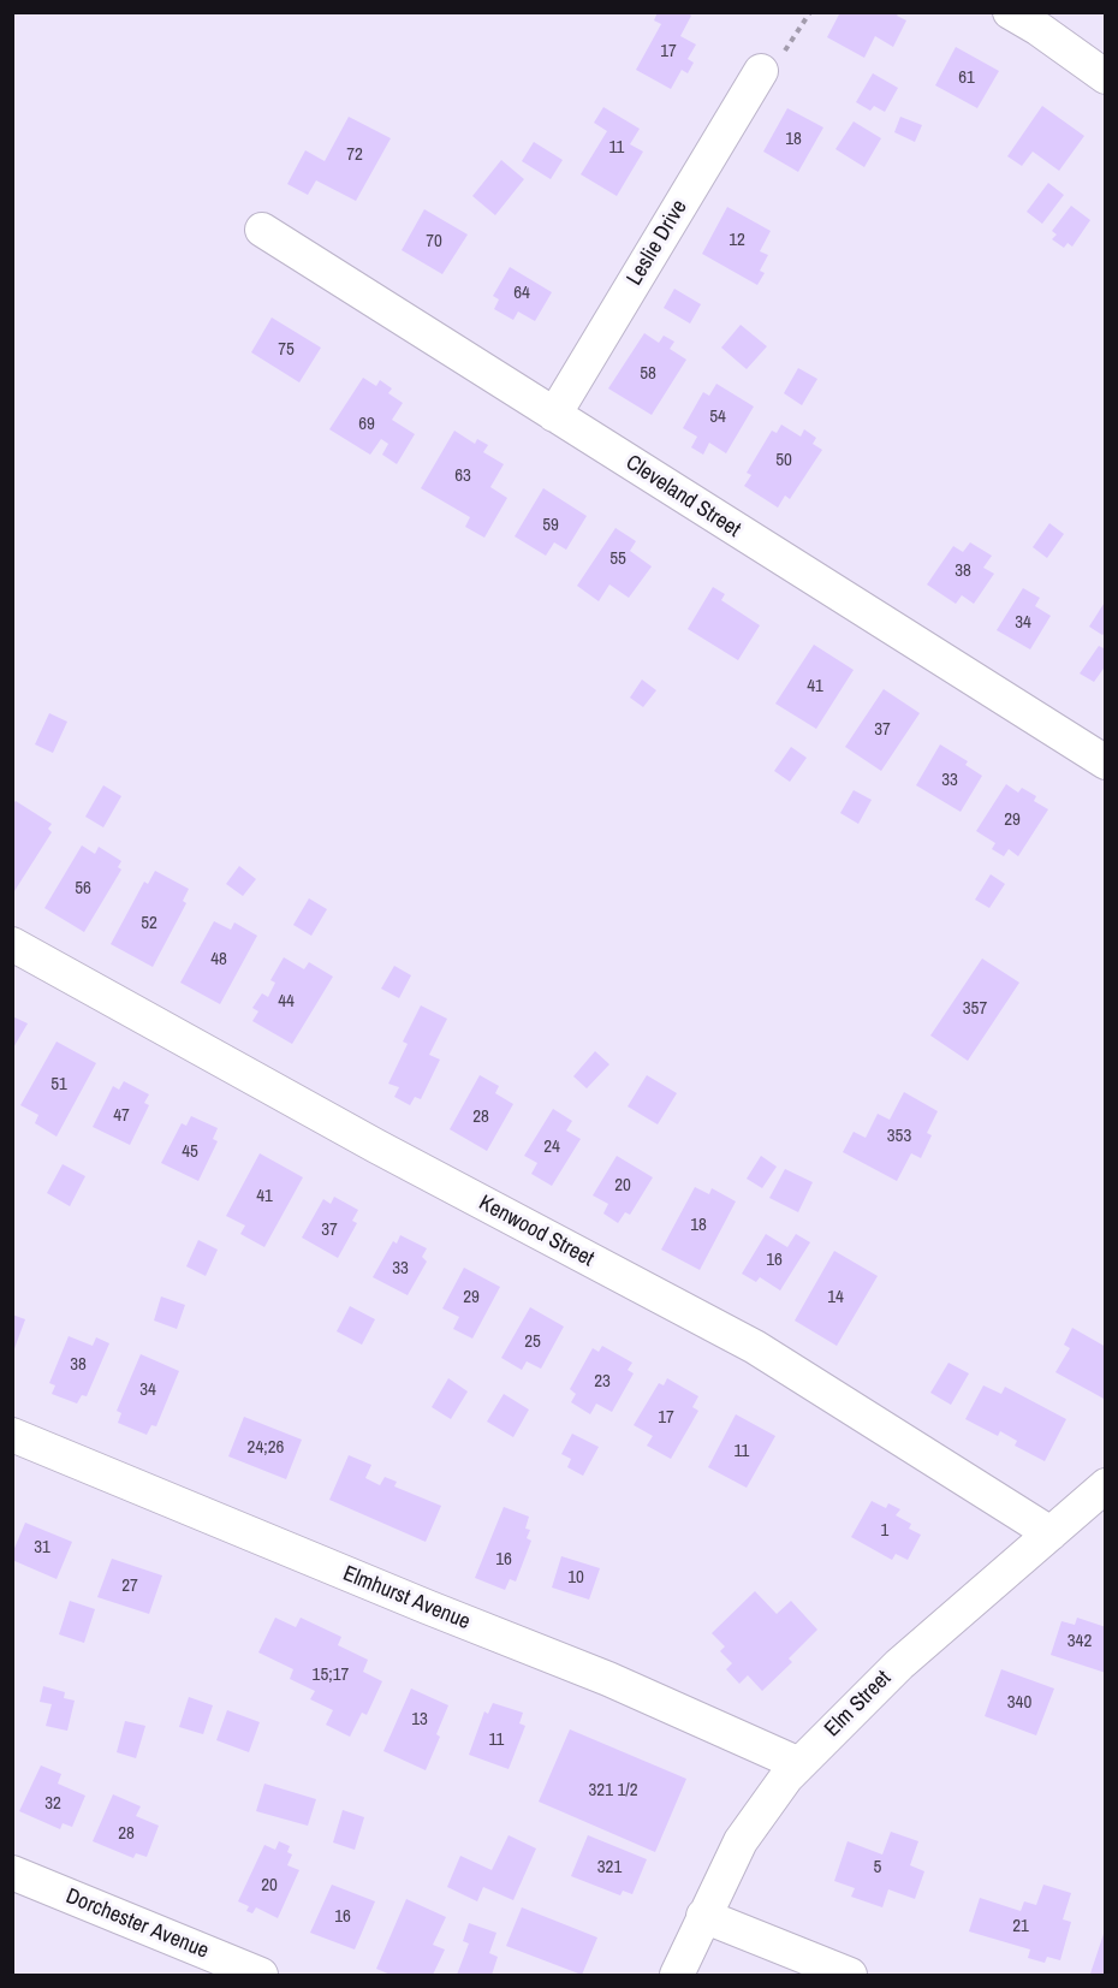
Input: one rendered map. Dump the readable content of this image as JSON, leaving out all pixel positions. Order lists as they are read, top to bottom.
{
  "streets": {
    "street": [
      "Leslie Drive",
      "Cleveland Street",
      "Kenwood Street",
      "Elmhurst Avenue",
      "Elm Street",
      "Dorchester Avenue"
    ]
  },
  "crossings": [
    ["Leslie Drive", "Cleveland Street"],
    ["Kenwood Street", "Elm Street"],
    ["Elmhurst Avenue", "Elm Street"]
  ],
  "house_numbers": [
    "17",
    "61",
    "18",
    "11",
    "72",
    "12",
    "70",
    "64",
    "75",
    "58",
    "54",
    "69",
    "50",
    "63",
    "59",
    "55",
    "38",
    "34",
    "41",
    "37",
    "33",
    "29",
    "56",
    "52",
    "48",
    "44",
    "357",
    "51",
    "47",
    "28",
    "353",
    "24",
    "45",
    "20",
    "41",
    "18",
    "37",
    "16",
    "33",
    "29",
    "14",
    "25",
    "38",
    "23",
    "34",
    "17",
    "24;26",
    "11",
    "1",
    "31",
    "16",
    "10",
    "27",
    "342",
    "15;17",
    "340",
    "13",
    "11",
    "321 1/2",
    "32",
    "28",
    "321",
    "5",
    "20",
    "16",
    "21"
  ]
}
